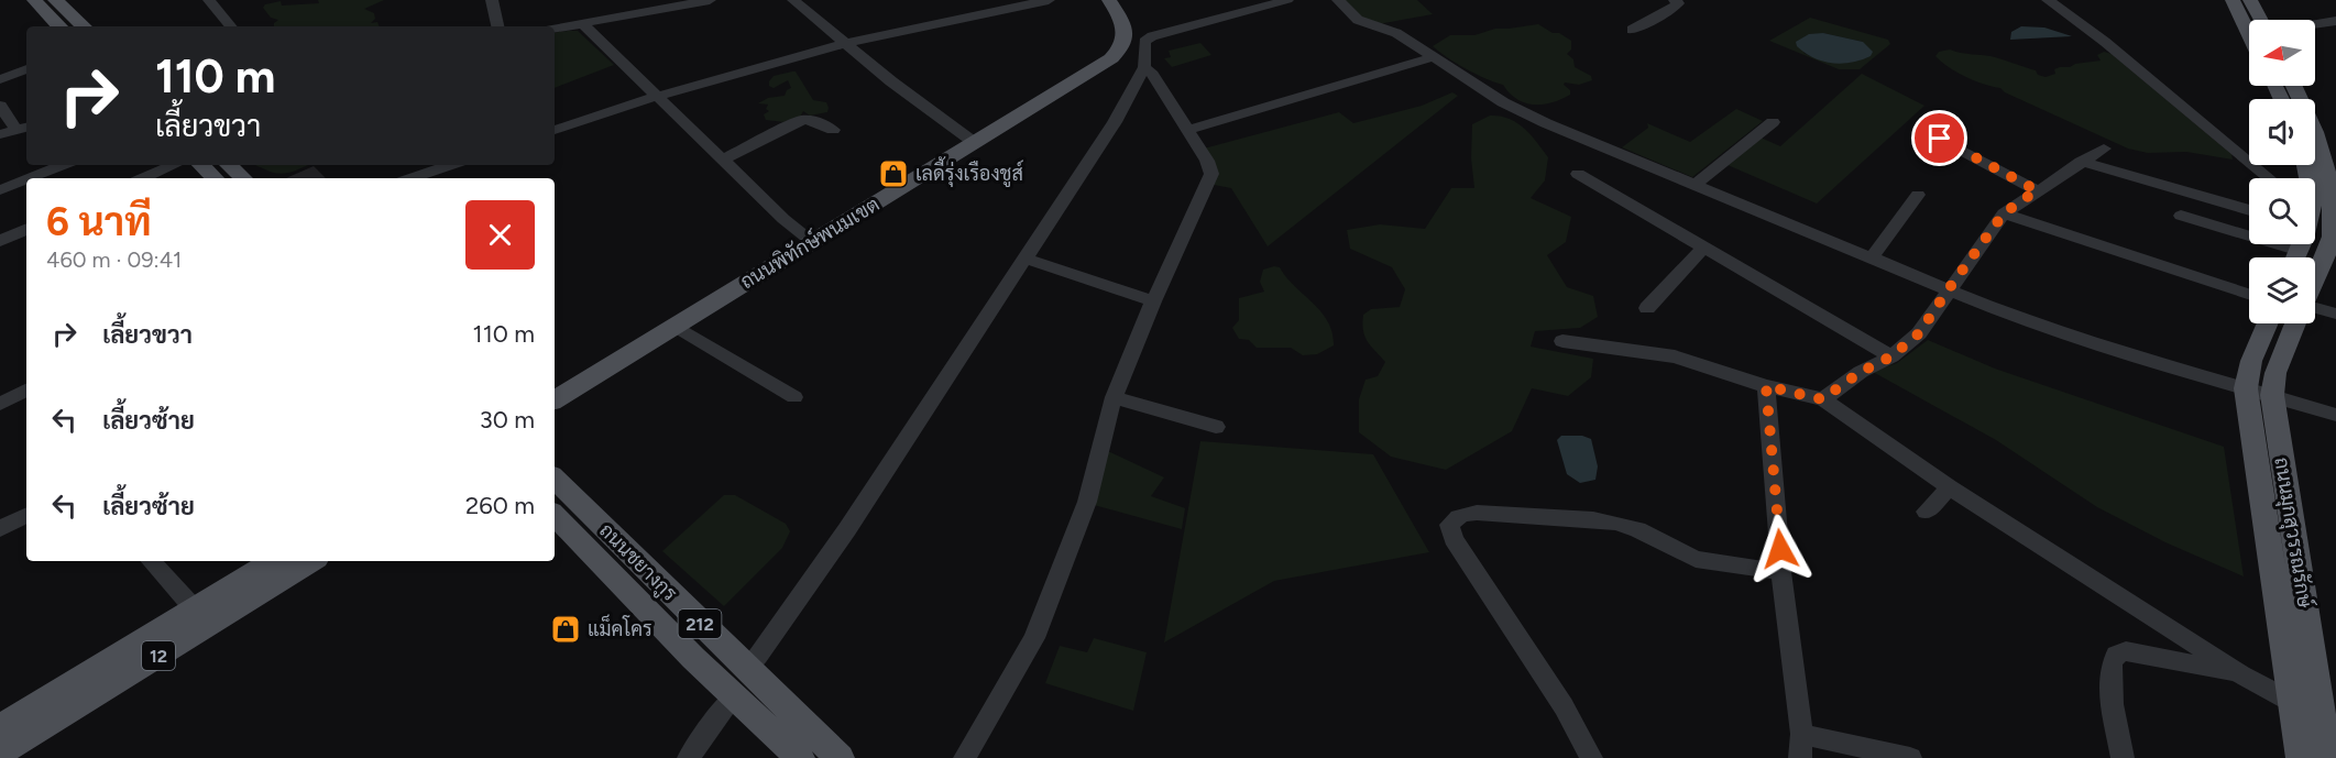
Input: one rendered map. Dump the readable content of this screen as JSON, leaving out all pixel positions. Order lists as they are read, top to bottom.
{
  "streets": {
    "main road": [
      "ถนนพิทักษ์พนมเขต",
      "ถนนมุกสุวรรณรักษ์",
      "ถนนชยางกูร",
      "212",
      "12"
    ]
  },
  "places": {
    "shop": ["เลดี้รุ่งเรืองชูส์", "แม็คโคร"]
  },
  "north": "left",
  "page": {
    "turn": ["110 m", "เลี้ยวขวา"],
    "heading": ["6 นาที", "460 m · 09:41"],
    "list": [
      {
        "name": "เลี้ยวขวา",
        "value": "110 m"
      },
      {
        "name": "เลี้ยวซ้าย",
        "value": "30 m"
      },
      {
        "name": "เลี้ยวซ้าย",
        "value": "260 m"
      }
    ]
  }
}
